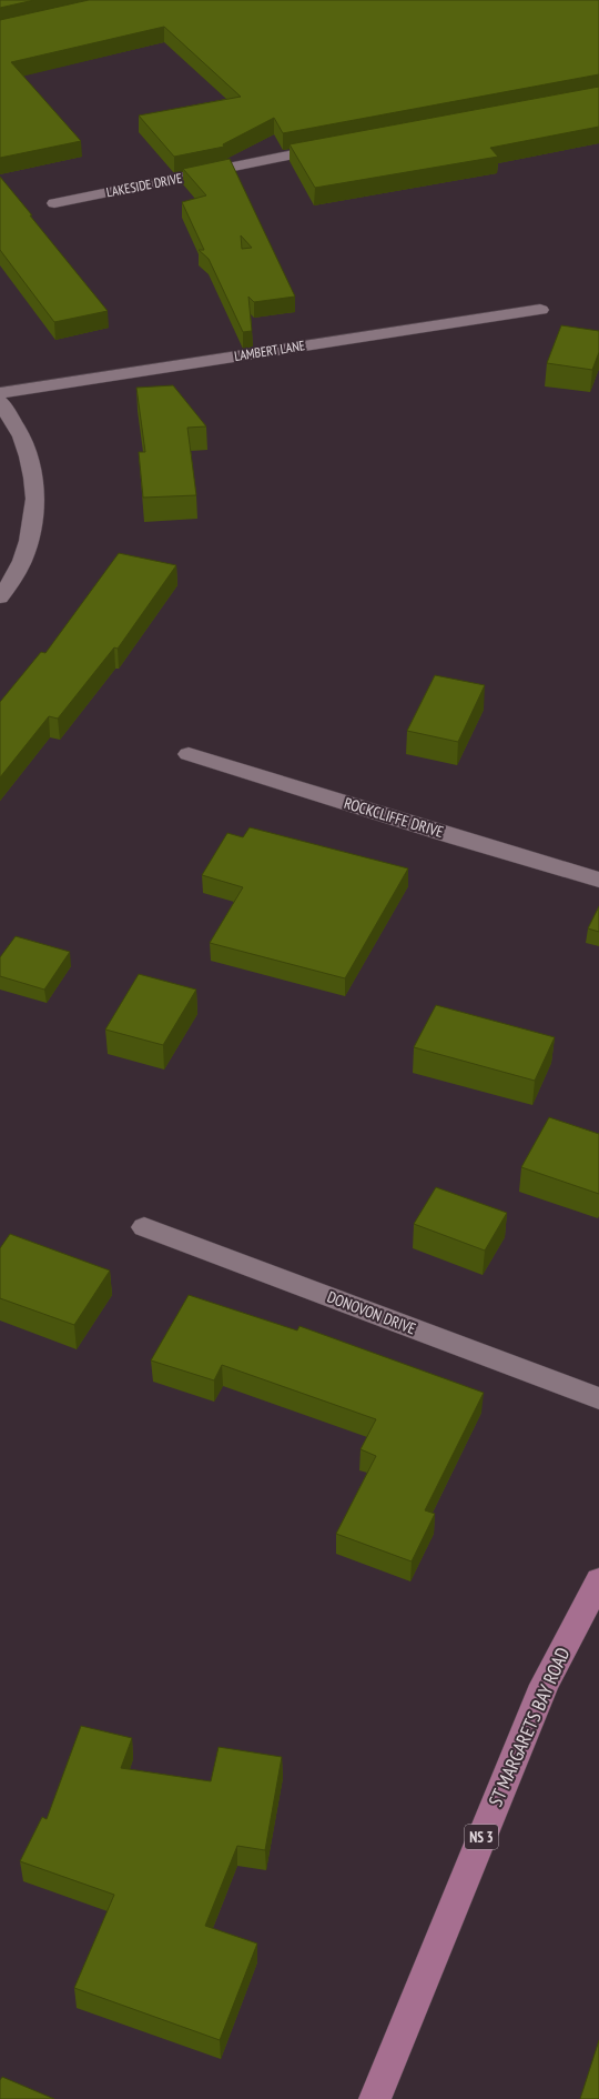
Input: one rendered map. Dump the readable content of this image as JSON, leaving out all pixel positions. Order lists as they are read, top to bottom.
{
  "streets": {
    "main road": ["ST MARGARETS BAY ROAD", "NS 3"],
    "street": [
      "LAKESIDE DRIVE",
      "LAMBERT LANE",
      "ROCKCLIFFE DRIVE",
      "DONOVON DRIVE"
    ]
  }
}
